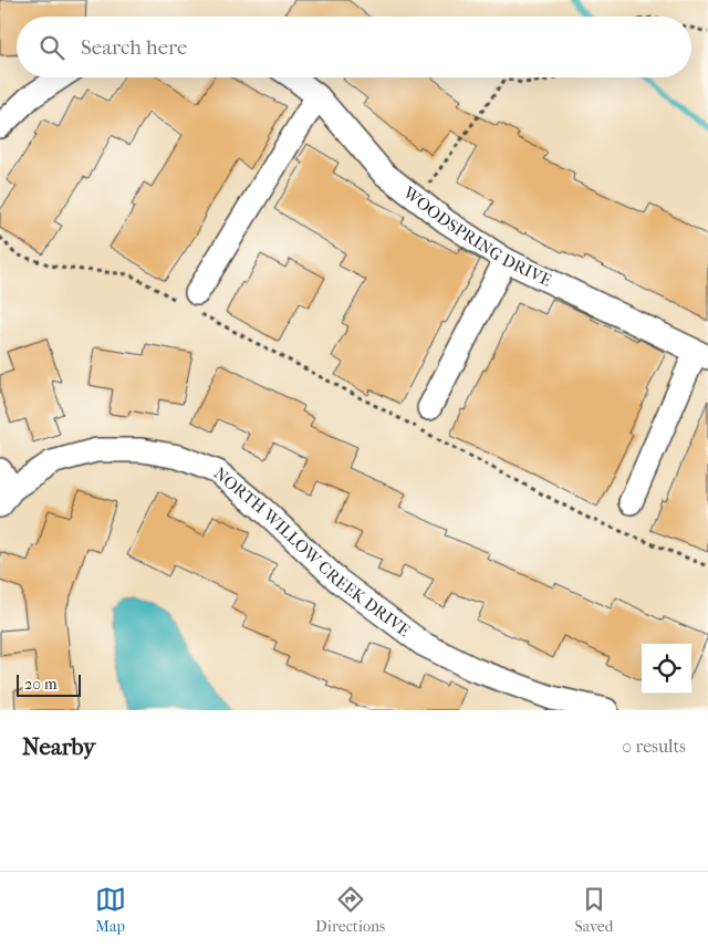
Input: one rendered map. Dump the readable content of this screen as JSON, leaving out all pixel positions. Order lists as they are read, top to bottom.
{
  "streets": {
    "street": ["WOODSPRING DRIVE", "NORTH WILLOW CREEK DRIVE"]
  },
  "scale_bar": "20 m",
  "page": {
    "search": "Search here",
    "scale": "20 m",
    "heading": ["Nearby", "0 results"],
    "nav": ["Map", "Directions", "Saved"]
  }
}
